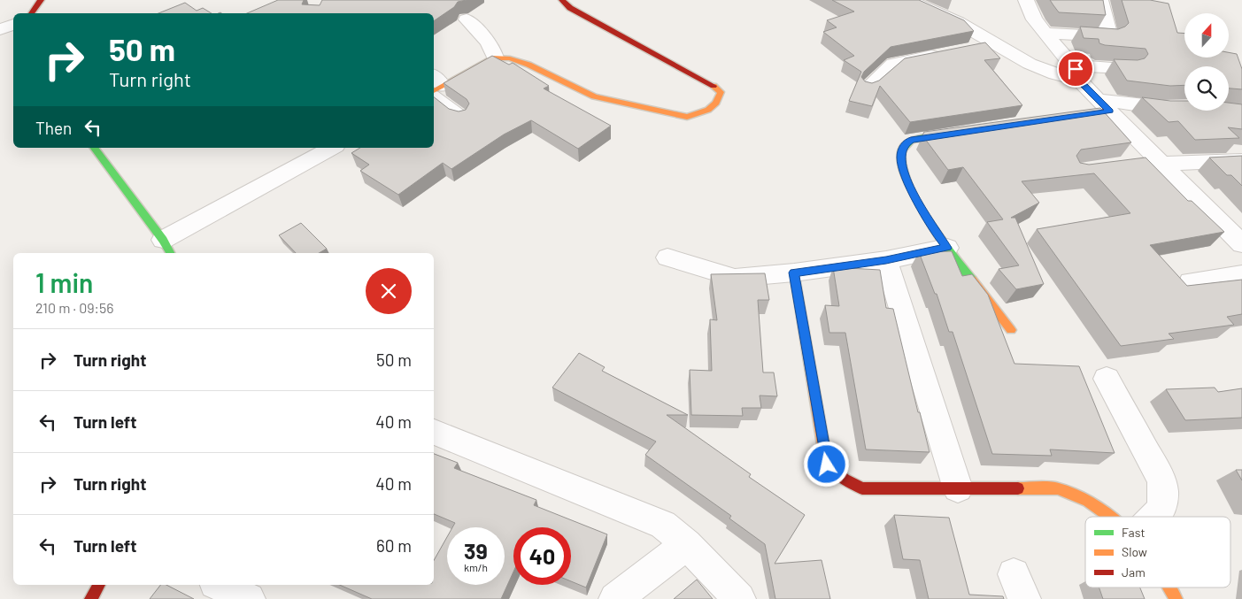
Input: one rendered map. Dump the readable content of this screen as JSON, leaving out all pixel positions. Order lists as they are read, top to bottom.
{
  "legend": ["Fast", "Slow", "Jam"],
  "north": "top",
  "page": {
    "turn": ["50 m", "Turn right"],
    "then": "Then",
    "heading": ["1 min", "210 m · 09:56"],
    "list": [
      {
        "name": "Turn right",
        "value": "50 m"
      },
      {
        "name": "Turn left",
        "value": "40 m"
      },
      {
        "name": "Turn right",
        "value": "40 m"
      },
      {
        "name": "Turn left",
        "value": "60 m"
      }
    ],
    "speed": "39 km/h",
    "limit": "40"
  }
}
